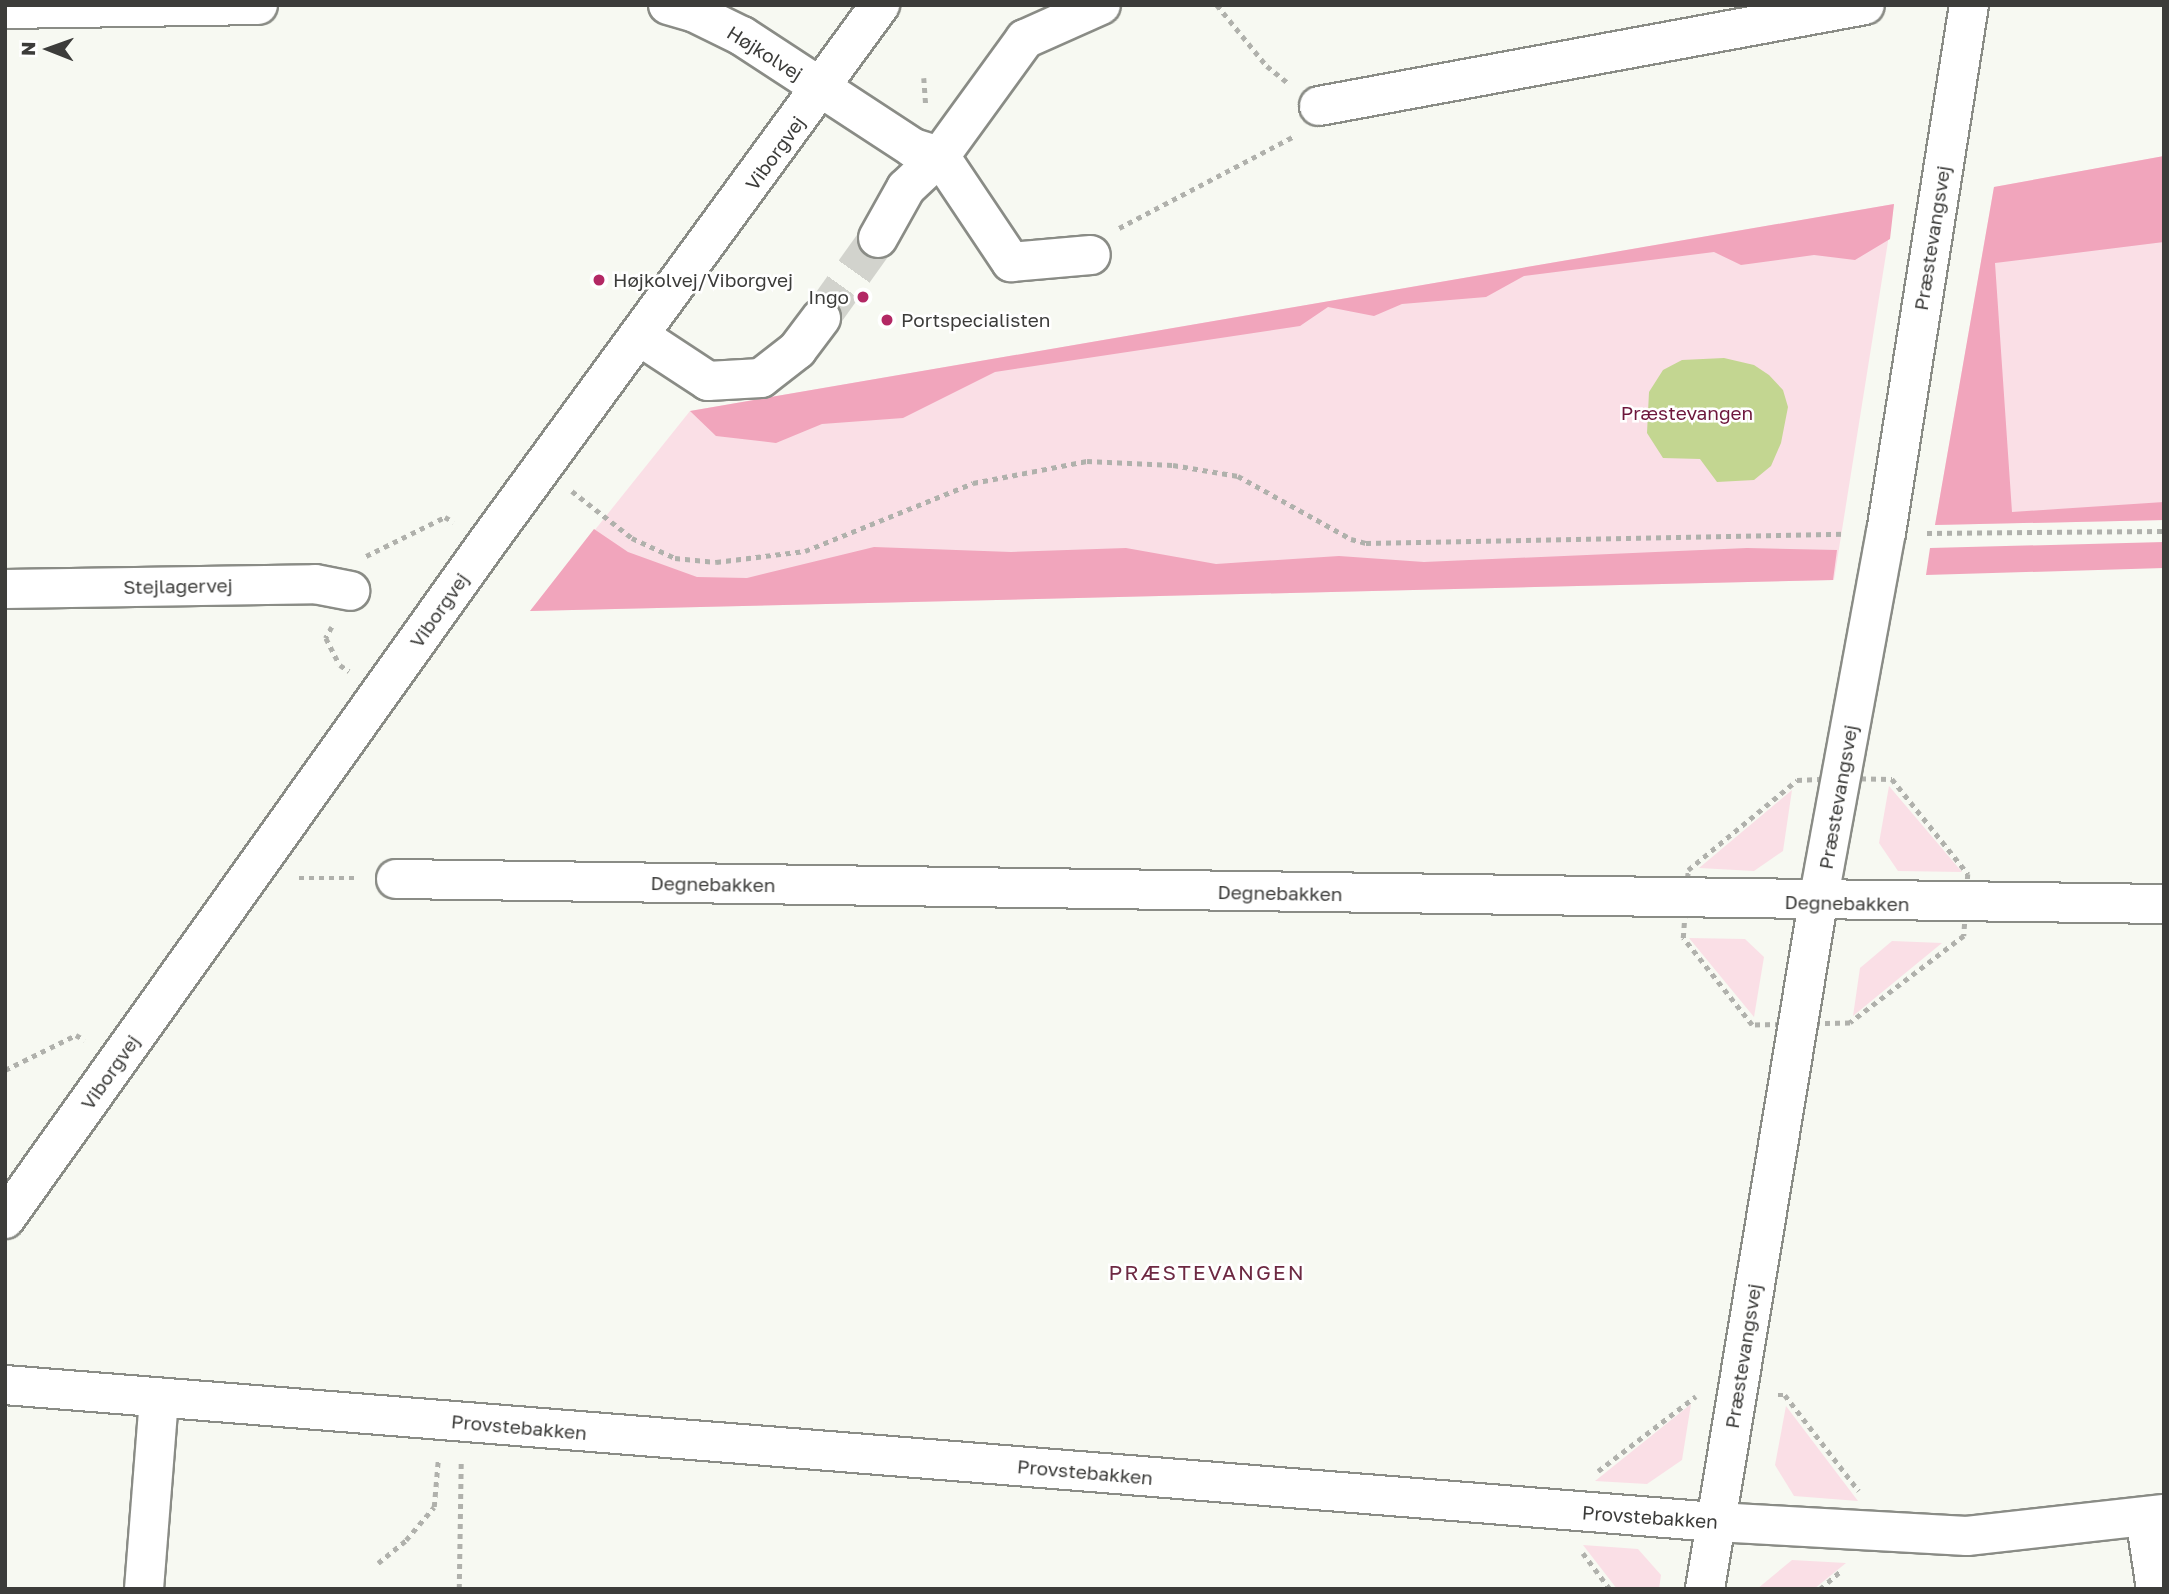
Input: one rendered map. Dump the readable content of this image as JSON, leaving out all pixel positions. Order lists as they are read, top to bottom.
{
  "streets": {
    "street": [
      "Højkolvej",
      "Viborgvej",
      "Præstevangsvej",
      "Stejlagervej",
      "Degnebakken",
      "Provstebakken"
    ]
  },
  "crossings": [
    ["Højkolvej", "Viborgvej"],
    ["Præstevangsvej", "Degnebakken"],
    ["Præstevangsvej", "Provstebakken"]
  ],
  "districts": ["PRÆSTEVANGEN"],
  "parks": ["Præstevangen"],
  "places": ["Højkolvej/Viborgvej", "Ingo", "Portspecialisten"],
  "north": "left"
}
